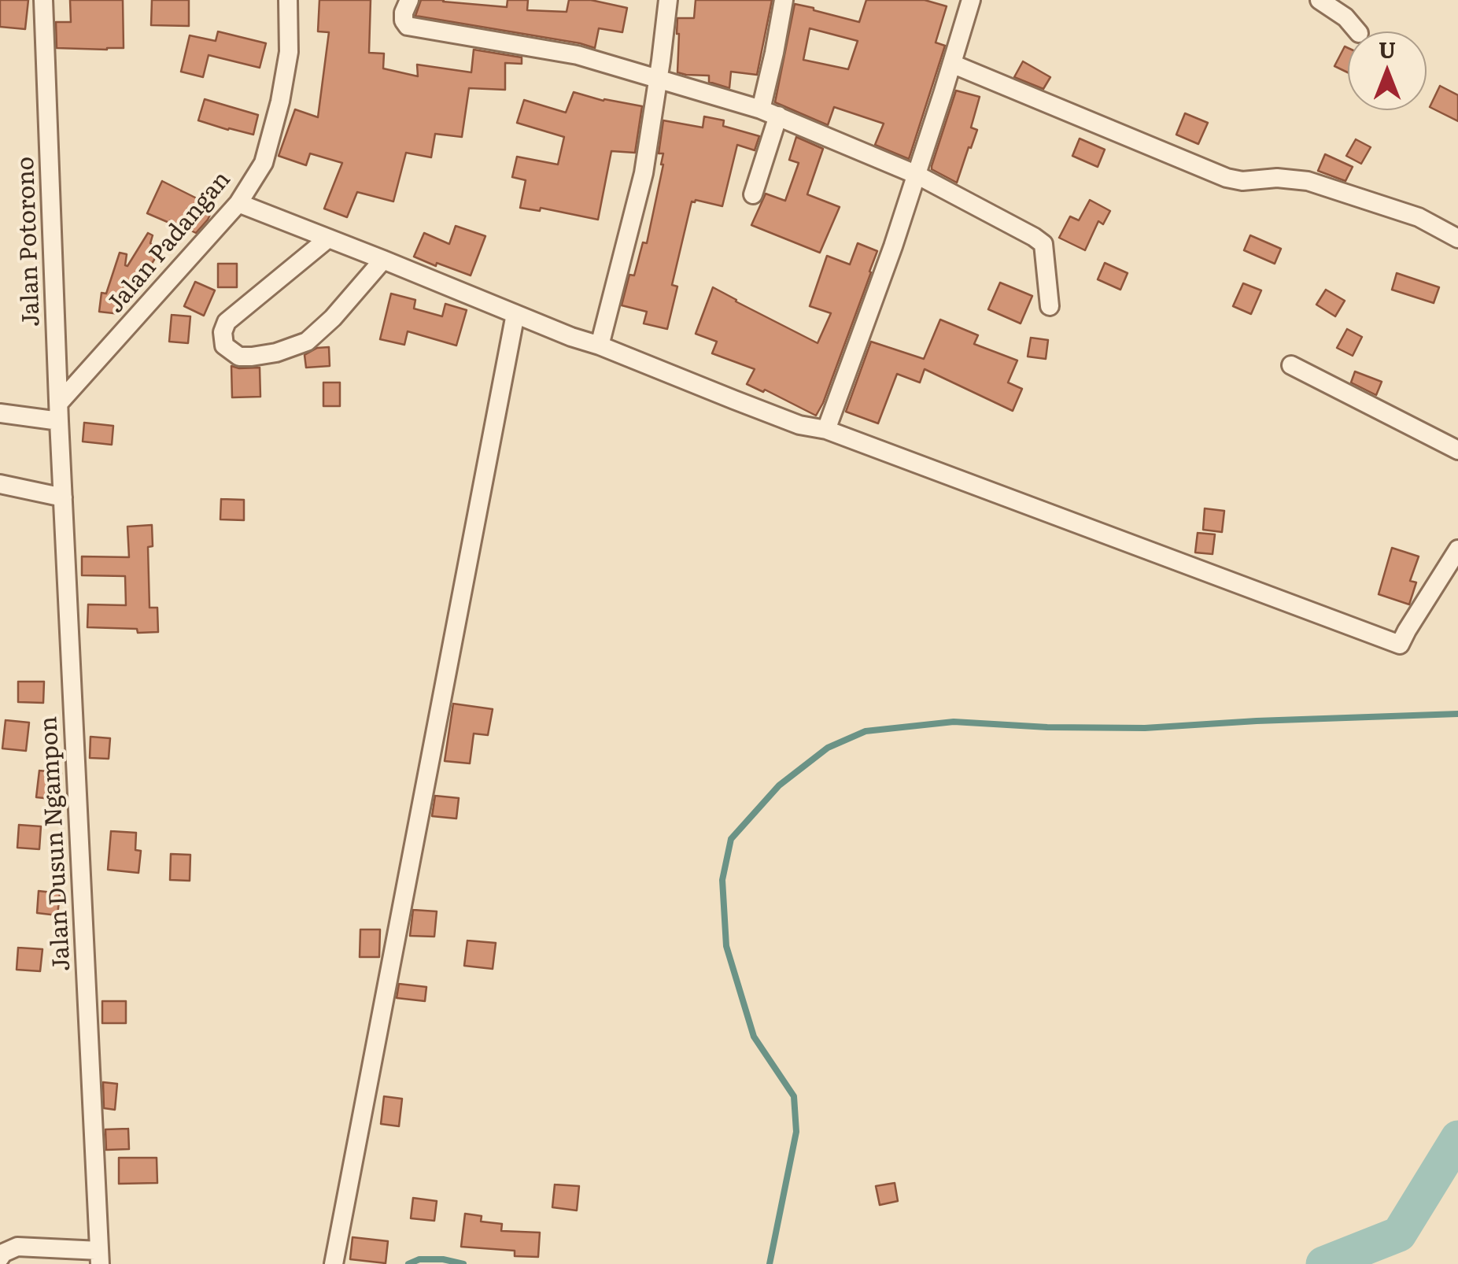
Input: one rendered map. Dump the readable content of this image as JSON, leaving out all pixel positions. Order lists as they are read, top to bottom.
{
  "streets": {
    "street": ["Jalan Potorono", "Jalan Padangan", "Jalan Dusun Ngampon"]
  },
  "crossings": [
    ["Jalan Potorono", "Jalan Padangan"],
    ["Jalan Potorono", "Jalan Dusun Ngampon"],
    ["Jalan Padangan", "Jalan Dusun Ngampon"]
  ],
  "north": "top"
}
